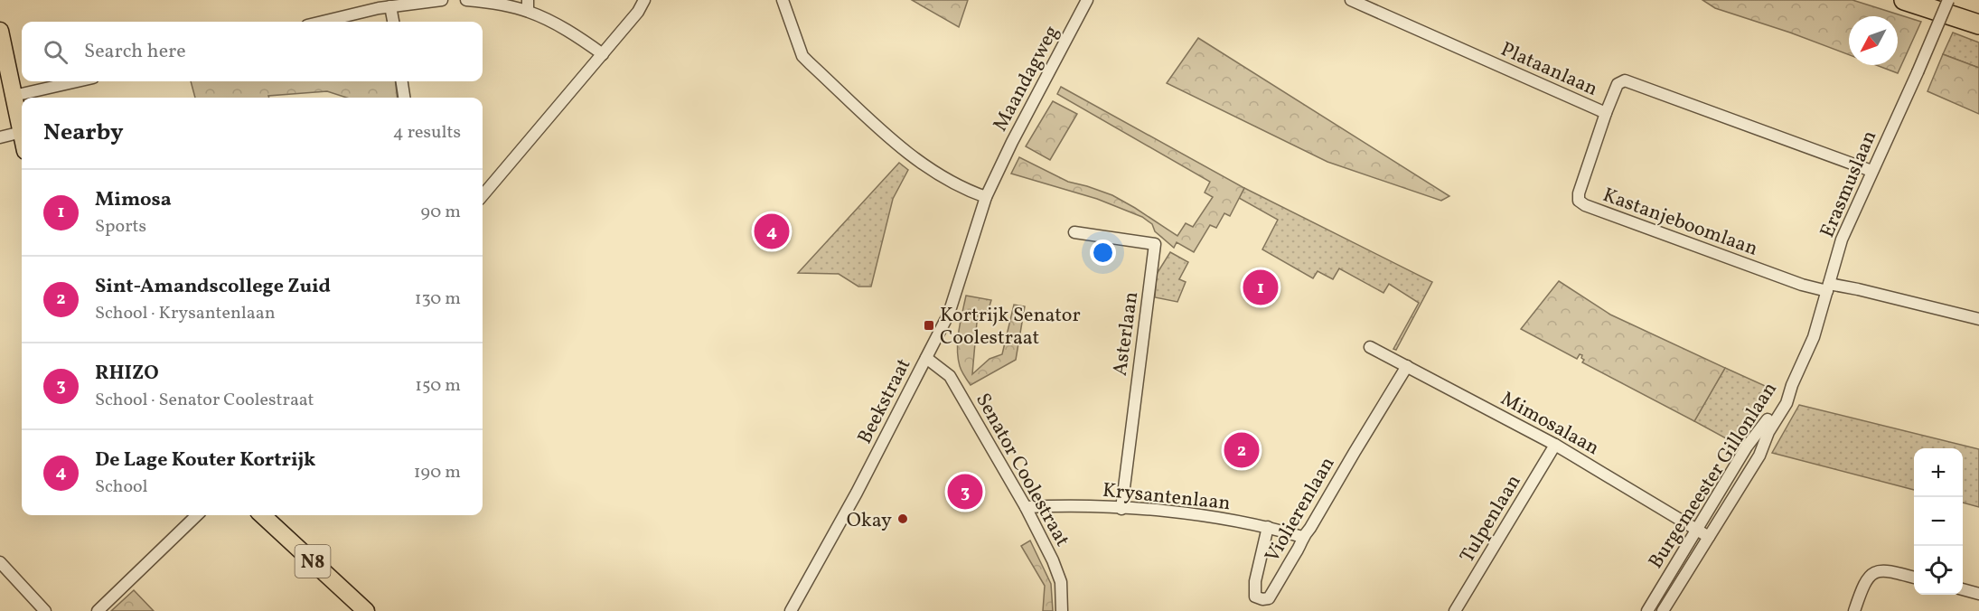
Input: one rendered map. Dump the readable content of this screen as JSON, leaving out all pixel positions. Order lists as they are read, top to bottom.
{
  "streets": {
    "main road": ["N8"],
    "street": [
      "Plataanlaan",
      "Maandagweg",
      "Erasmuslaan",
      "Kastanjeboomlaan",
      "Asterlaan",
      "Beekstraat",
      "Mimosalaan",
      "Senator Coolestraat",
      "Burgemeester Gillonlaan",
      "Krysantenlaan",
      "Violierenlaan",
      "Tulpenlaan"
    ]
  },
  "crossings": [
    ["Plataanlaan", "Erasmuslaan"],
    ["Plataanlaan", "Kastanjeboomlaan"],
    ["Maandagweg", "Beekstraat"],
    ["Erasmuslaan", "Kastanjeboomlaan"],
    ["Erasmuslaan", "Burgemeester Gillonlaan"],
    ["Asterlaan", "Krysantenlaan"],
    ["Beekstraat", "Senator Coolestraat"],
    ["Mimosalaan", "Burgemeester Gillonlaan"],
    ["Mimosalaan", "Violierenlaan"],
    ["Mimosalaan", "Tulpenlaan"],
    ["Senator Coolestraat", "Krysantenlaan"],
    ["Krysantenlaan", "Violierenlaan"]
  ],
  "places": {
    "transit": ["Kortrijk Senator Coolestraat"],
    "other": ["Okay"]
  },
  "north": "bottom left",
  "page": {
    "search": "Search here",
    "heading": ["Nearby", "4 results"],
    "list": [
      {
        "mark": "1",
        "name": "Mimosa",
        "note": "Sports",
        "value": "90 m"
      },
      {
        "mark": "2",
        "name": "Sint-Amandscollege Zuid",
        "note": "School · Krysantenlaan",
        "value": "130 m"
      },
      {
        "mark": "3",
        "name": "RHIZO",
        "note": "School · Senator Coolestraat",
        "value": "150 m"
      },
      {
        "mark": "4",
        "name": "De Lage Kouter Kortrijk",
        "note": "School",
        "value": "190 m"
      }
    ],
    "pins": [
      "4",
      "1",
      "2",
      "3"
    ],
    "map_buttons": ["+", "−"]
  }
}
